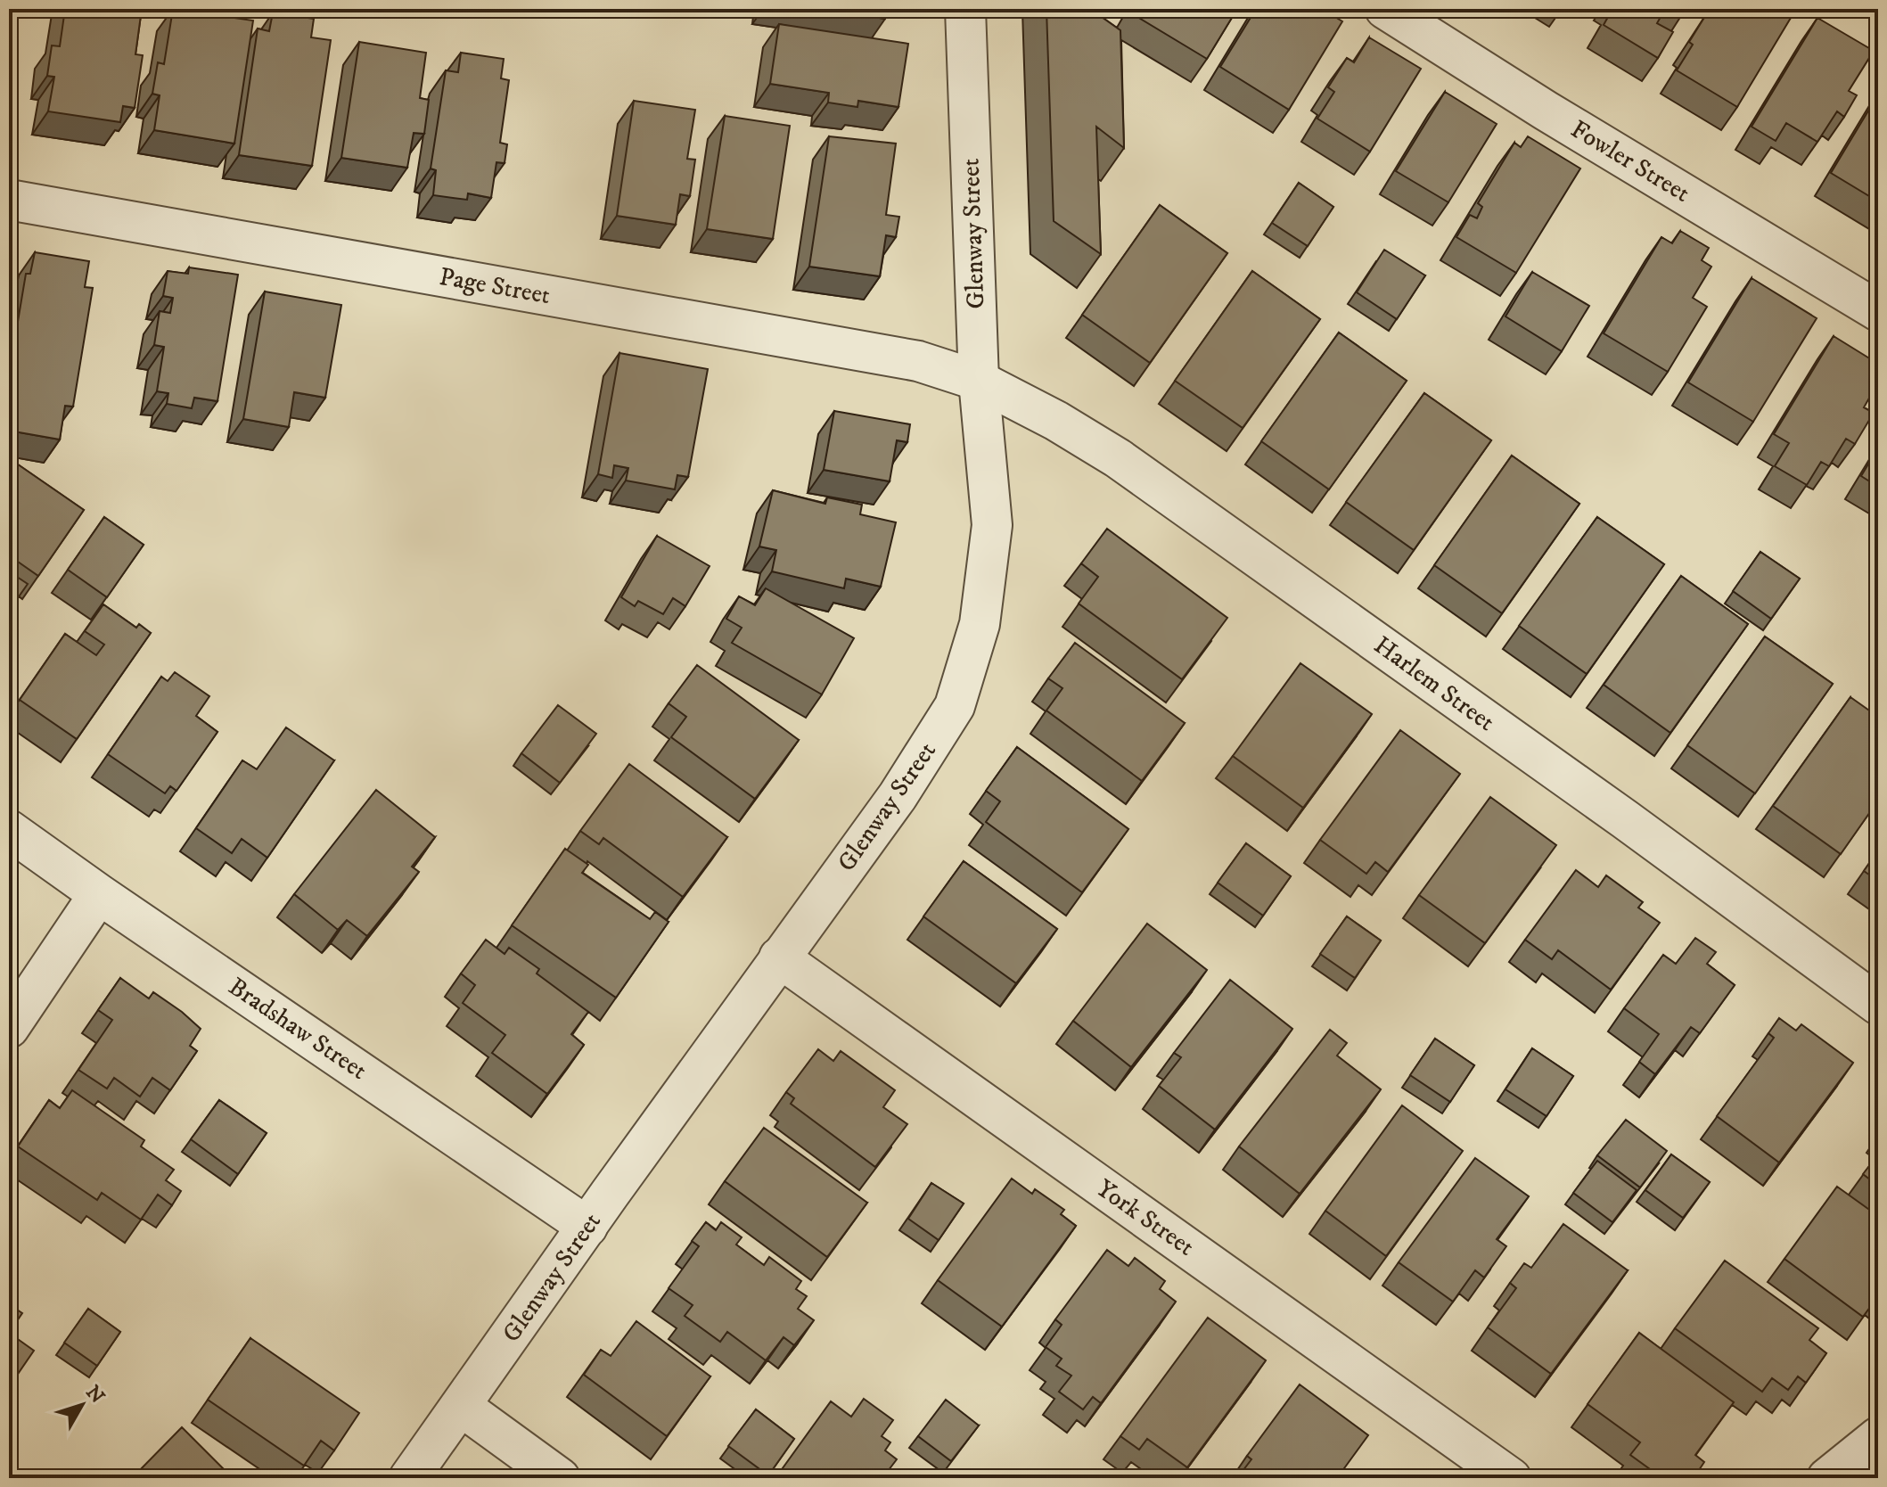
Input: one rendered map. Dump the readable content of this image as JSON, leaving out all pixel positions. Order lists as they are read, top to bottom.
{
  "streets": {
    "street": [
      "Fowler Street",
      "Glenway Street",
      "Page Street",
      "Harlem Street",
      "Bradshaw Street",
      "York Street"
    ]
  },
  "crossings": [
    ["Glenway Street", "Page Street"],
    ["Glenway Street", "Harlem Street"],
    ["Glenway Street", "Bradshaw Street"],
    ["Glenway Street", "York Street"],
    ["Page Street", "Harlem Street"]
  ],
  "north": "top right"
}
